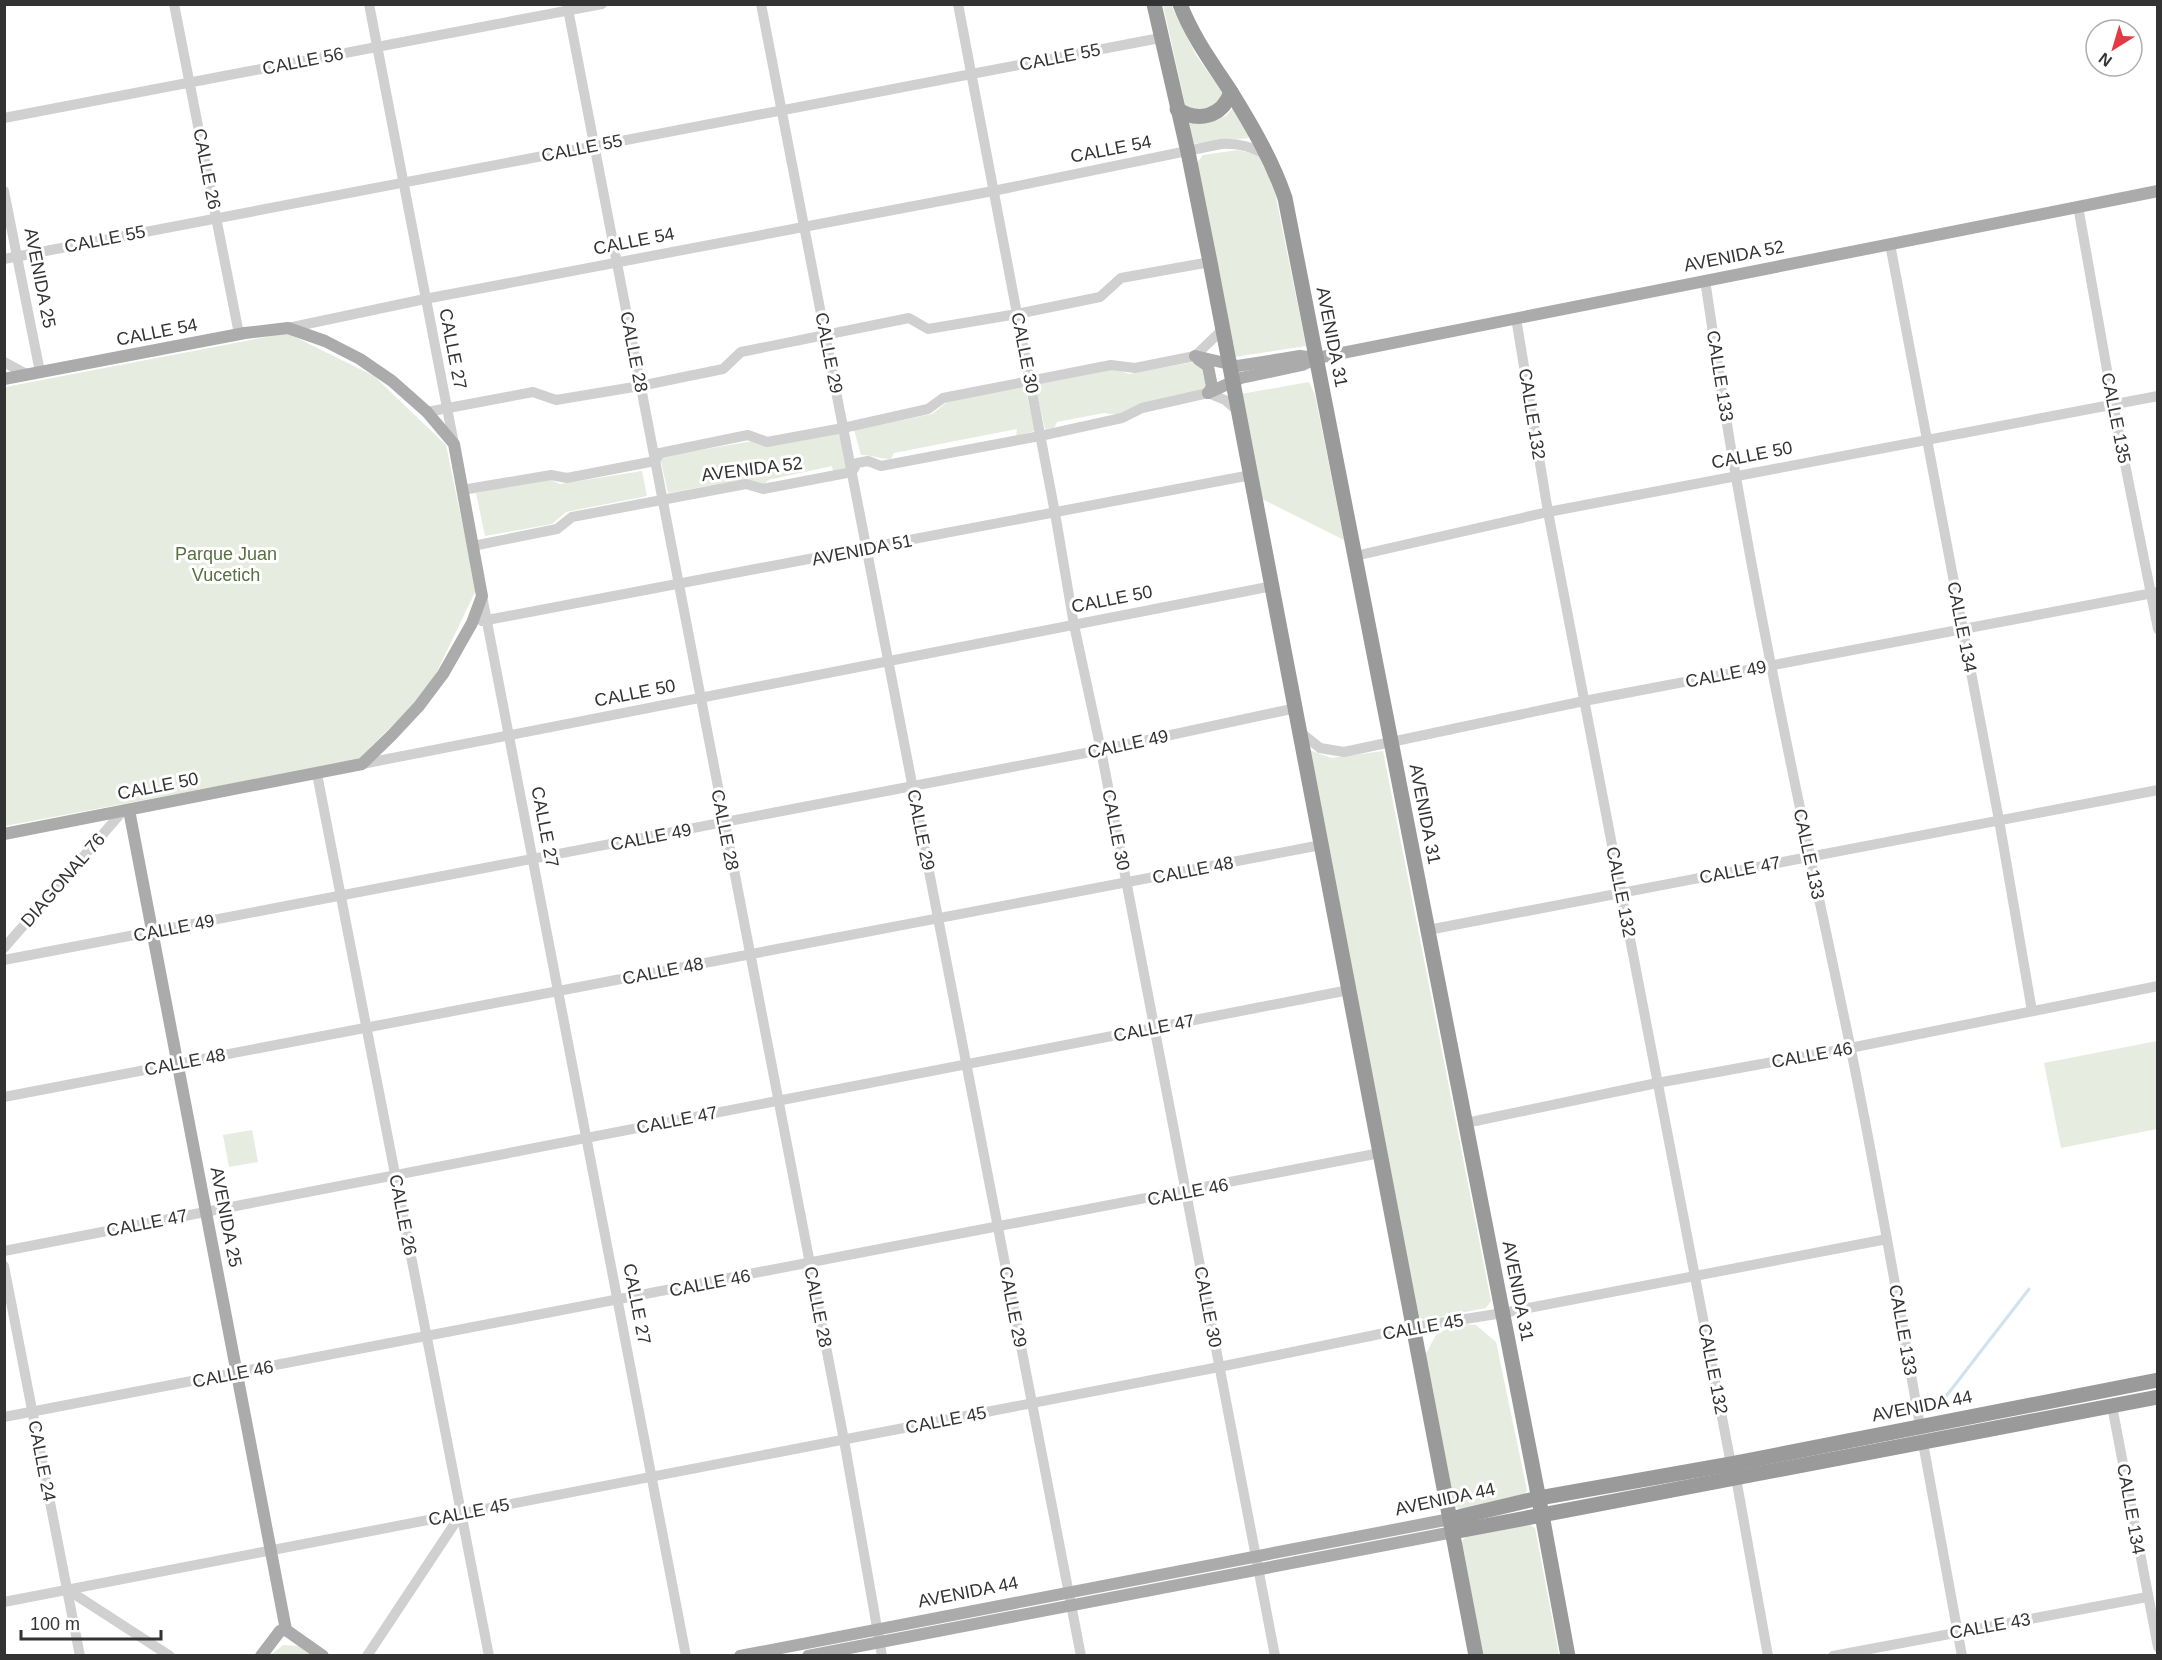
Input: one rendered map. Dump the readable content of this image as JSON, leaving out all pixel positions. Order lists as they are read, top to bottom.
{
  "streets": {
    "highway": ["AVENIDA 31", "AVENIDA 44"],
    "main road": [
      "CALLE 54",
      "AVENIDA 52",
      "AVENIDA 25",
      "CALLE 27",
      "CALLE 50"
    ],
    "street": [
      "CALLE 55",
      "CALLE 56",
      "CALLE 26",
      "CALLE 28",
      "CALLE 29",
      "CALLE 30",
      "CALLE 133",
      "CALLE 132",
      "CALLE 135",
      "AVENIDA 51",
      "CALLE 134",
      "CALLE 49",
      "CALLE 48",
      "CALLE 47",
      "DIAGONAL 76",
      "CALLE 46",
      "CALLE 45",
      "CALLE 24",
      "CALLE 43"
    ]
  },
  "crossings": [
    ["CALLE 55", "CALLE 26"],
    ["CALLE 55", "AVENIDA 25"],
    ["CALLE 55", "CALLE 27"],
    ["CALLE 55", "CALLE 28"],
    ["CALLE 55", "CALLE 29"],
    ["CALLE 55", "CALLE 30"],
    ["CALLE 56", "CALLE 26"],
    ["CALLE 56", "CALLE 27"],
    ["CALLE 56", "CALLE 28"],
    ["CALLE 54", "CALLE 26"],
    ["CALLE 54", "AVENIDA 25"],
    ["CALLE 54", "AVENIDA 31"],
    ["CALLE 54", "CALLE 27"],
    ["CALLE 54", "CALLE 28"],
    ["CALLE 54", "CALLE 29"],
    ["CALLE 54", "CALLE 30"],
    ["CALLE 26", "CALLE 50"],
    ["CALLE 26", "CALLE 49"],
    ["CALLE 26", "CALLE 48"],
    ["CALLE 26", "CALLE 47"],
    ["CALLE 26", "CALLE 46"],
    ["CALLE 26", "CALLE 45"],
    ["AVENIDA 52", "AVENIDA 31"],
    ["AVENIDA 52", "CALLE 27"],
    ["AVENIDA 52", "CALLE 28"],
    ["AVENIDA 52", "CALLE 29"],
    ["AVENIDA 52", "CALLE 30"],
    ["AVENIDA 52", "CALLE 133"],
    ["AVENIDA 52", "CALLE 132"],
    ["AVENIDA 52", "CALLE 135"],
    ["AVENIDA 52", "CALLE 134"],
    ["AVENIDA 25", "CALLE 50"],
    ["AVENIDA 25", "CALLE 49"],
    ["AVENIDA 25", "CALLE 48"],
    ["AVENIDA 25", "CALLE 47"],
    ["AVENIDA 25", "DIAGONAL 76"],
    ["AVENIDA 25", "CALLE 46"],
    ["AVENIDA 25", "CALLE 45"],
    ["AVENIDA 31", "CALLE 50"],
    ["AVENIDA 31", "CALLE 49"],
    ["AVENIDA 31", "CALLE 47"],
    ["AVENIDA 31", "CALLE 46"],
    ["AVENIDA 31", "CALLE 45"],
    ["AVENIDA 31", "AVENIDA 44"],
    ["CALLE 27", "CALLE 50"],
    ["CALLE 27", "AVENIDA 51"],
    ["CALLE 27", "CALLE 49"],
    ["CALLE 27", "CALLE 48"],
    ["CALLE 27", "CALLE 47"],
    ["CALLE 27", "CALLE 46"],
    ["CALLE 27", "CALLE 45"],
    ["CALLE 28", "CALLE 50"],
    ["CALLE 28", "AVENIDA 51"],
    ["CALLE 28", "CALLE 49"],
    ["CALLE 28", "CALLE 48"],
    ["CALLE 28", "CALLE 47"],
    ["CALLE 28", "CALLE 46"],
    ["CALLE 28", "CALLE 45"],
    ["CALLE 28", "AVENIDA 44"],
    ["CALLE 29", "CALLE 50"],
    ["CALLE 29", "AVENIDA 51"],
    ["CALLE 29", "CALLE 49"],
    ["CALLE 29", "CALLE 48"],
    ["CALLE 29", "CALLE 47"],
    ["CALLE 29", "CALLE 46"],
    ["CALLE 29", "CALLE 45"],
    ["CALLE 29", "AVENIDA 44"],
    ["CALLE 30", "CALLE 50"],
    ["CALLE 30", "AVENIDA 51"],
    ["CALLE 30", "CALLE 49"],
    ["CALLE 30", "CALLE 48"],
    ["CALLE 30", "CALLE 47"],
    ["CALLE 30", "CALLE 46"],
    ["CALLE 30", "CALLE 45"],
    ["CALLE 30", "AVENIDA 44"],
    ["CALLE 133", "CALLE 50"],
    ["CALLE 133", "CALLE 49"],
    ["CALLE 133", "CALLE 47"],
    ["CALLE 133", "CALLE 46"],
    ["CALLE 133", "CALLE 45"],
    ["CALLE 133", "AVENIDA 44"],
    ["CALLE 132", "CALLE 50"],
    ["CALLE 132", "CALLE 49"],
    ["CALLE 132", "CALLE 47"],
    ["CALLE 132", "CALLE 46"],
    ["CALLE 132", "CALLE 45"],
    ["CALLE 132", "AVENIDA 44"],
    ["CALLE 135", "CALLE 50"],
    ["CALLE 135", "CALLE 49"],
    ["CALLE 50", "CALLE 134"],
    ["CALLE 50", "DIAGONAL 76"],
    ["CALLE 134", "CALLE 49"],
    ["CALLE 134", "CALLE 47"],
    ["CALLE 134", "CALLE 46"],
    ["CALLE 134", "AVENIDA 44"],
    ["CALLE 134", "CALLE 43"],
    ["CALLE 46", "CALLE 24"],
    ["CALLE 45", "CALLE 24"]
  ],
  "parks": ["Parque Juan Vucetich"],
  "scale_bar": "100 m",
  "north": "bottom left"
}
